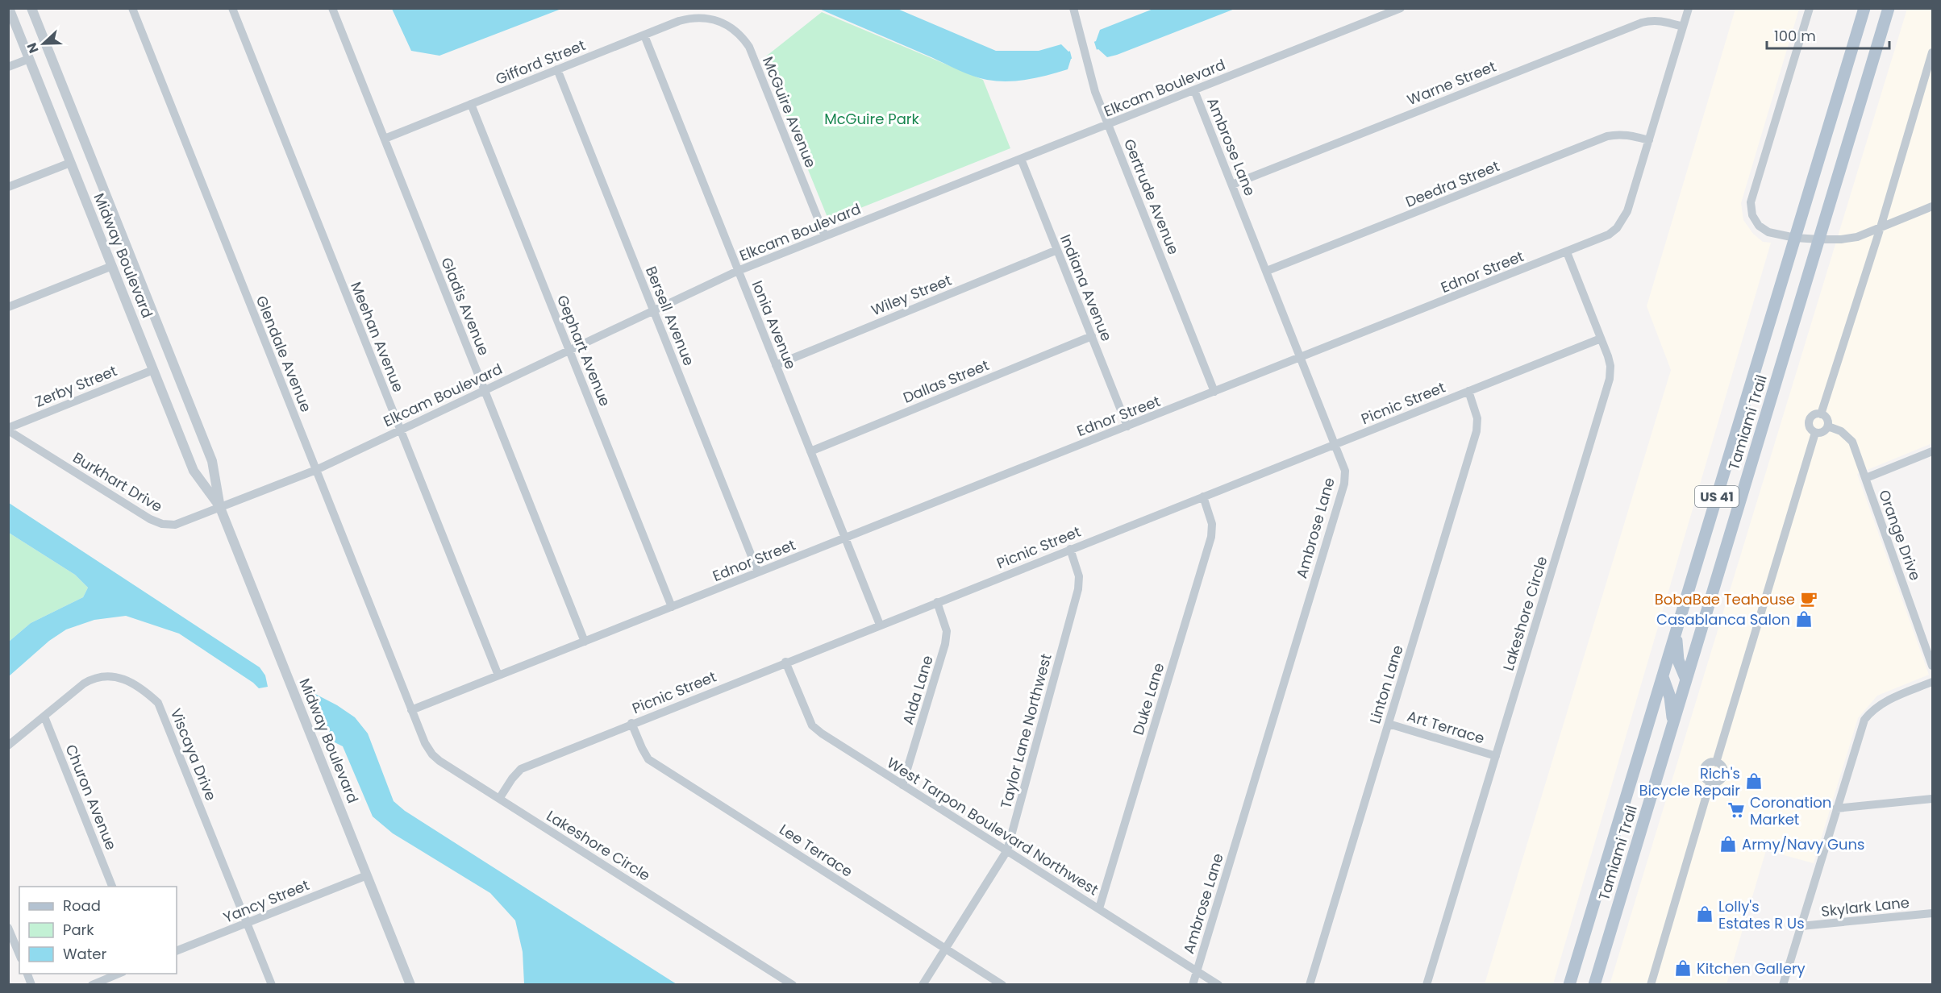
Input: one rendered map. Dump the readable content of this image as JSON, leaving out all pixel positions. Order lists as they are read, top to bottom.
{
  "streets": {
    "main road": ["Tamiami Trail", "US 41"],
    "street": [
      "Gifford Street",
      "Warne Street",
      "Elkcam Boulevard",
      "McGuire Avenue",
      "Ambrose Lane",
      "Deedra Street",
      "Gertrude Avenue",
      "Midway Boulevard",
      "Ednor Street",
      "Indiana Avenue",
      "Wiley Street",
      "Gladis Avenue",
      "Bersell Avenue",
      "Ionia Avenue",
      "Meehan Avenue",
      "Gephart Avenue",
      "Glendale Avenue",
      "Dallas Street",
      "Zerby Street",
      "Picnic Street",
      "Burkhart Drive",
      "Orange Drive",
      "Lakeshore Circle",
      "Linton Lane",
      "Alda Lane",
      "Duke Lane",
      "Art Terrace",
      "Taylor Lane Northwest",
      "Viscaya Drive",
      "Churon Avenue",
      "West Tarpon Boulevard Northwest",
      "Lee Terrace",
      "Yancy Street",
      "Skylark Lane"
    ]
  },
  "crossings": [
    ["Gifford Street", "McGuire Avenue"],
    ["Gifford Street", "Gladis Avenue"],
    ["Gifford Street", "Bersell Avenue"],
    ["Gifford Street", "Ionia Avenue"],
    ["Gifford Street", "Gephart Avenue"],
    ["Warne Street", "Ambrose Lane"],
    ["Warne Street", "Ednor Street"],
    ["Elkcam Boulevard", "McGuire Avenue"],
    ["Elkcam Boulevard", "Ambrose Lane"],
    ["Elkcam Boulevard", "Gertrude Avenue"],
    ["Elkcam Boulevard", "Midway Boulevard"],
    ["Elkcam Boulevard", "Indiana Avenue"],
    ["Elkcam Boulevard", "Gladis Avenue"],
    ["Elkcam Boulevard", "Bersell Avenue"],
    ["Elkcam Boulevard", "Ionia Avenue"],
    ["Elkcam Boulevard", "Meehan Avenue"],
    ["Elkcam Boulevard", "Gephart Avenue"],
    ["Elkcam Boulevard", "Glendale Avenue"],
    ["Elkcam Boulevard", "Burkhart Drive"],
    ["Ambrose Lane", "Deedra Street"],
    ["Ambrose Lane", "Ednor Street"],
    ["Ambrose Lane", "Picnic Street"],
    ["Ambrose Lane", "West Tarpon Boulevard Northwest"],
    ["Deedra Street", "Ednor Street"],
    ["Gertrude Avenue", "Ednor Street"],
    ["Midway Boulevard", "Zerby Street"],
    ["Midway Boulevard", "Burkhart Drive"],
    ["Midway Boulevard", "Yancy Street"],
    ["Ednor Street", "Indiana Avenue"],
    ["Ednor Street", "Gladis Avenue"],
    ["Ednor Street", "Bersell Avenue"],
    ["Ednor Street", "Ionia Avenue"],
    ["Ednor Street", "Meehan Avenue"],
    ["Ednor Street", "Gephart Avenue"],
    ["Ednor Street", "Glendale Avenue"],
    ["Ednor Street", "Lakeshore Circle"],
    ["Indiana Avenue", "Wiley Street"],
    ["Indiana Avenue", "Dallas Street"],
    ["Wiley Street", "Ionia Avenue"],
    ["Ionia Avenue", "Dallas Street"],
    ["Ionia Avenue", "Picnic Street"],
    ["Glendale Avenue", "Lakeshore Circle"],
    ["Zerby Street", "Burkhart Drive"],
    ["Picnic Street", "Lakeshore Circle"],
    ["Picnic Street", "Linton Lane"],
    ["Picnic Street", "Alda Lane"],
    ["Picnic Street", "Duke Lane"],
    ["Picnic Street", "Taylor Lane Northwest"],
    ["Picnic Street", "West Tarpon Boulevard Northwest"],
    ["Picnic Street", "Lee Terrace"],
    ["Lakeshore Circle", "Art Terrace"],
    ["Linton Lane", "Art Terrace"],
    ["Alda Lane", "West Tarpon Boulevard Northwest"],
    ["Duke Lane", "West Tarpon Boulevard Northwest"],
    ["Taylor Lane Northwest", "West Tarpon Boulevard Northwest"],
    ["Taylor Lane Northwest", "Lee Terrace"],
    ["Viscaya Drive", "Churon Avenue"],
    ["Viscaya Drive", "Yancy Street"]
  ],
  "parks": ["McGuire Park"],
  "places": {
    "cafe": ["BobaBae Teahouse"],
    "shop": [
      "Casablanca Salon",
      "Rich's Bicycle Repair",
      "Army/Navy Guns",
      "Lolly's Estates R Us",
      "Kitchen Gallery"
    ],
    "supermarket": ["Coronation Market"]
  },
  "legend": ["Road", "Park", "Water"],
  "scale_bar": "100 m",
  "north": "left"
}
